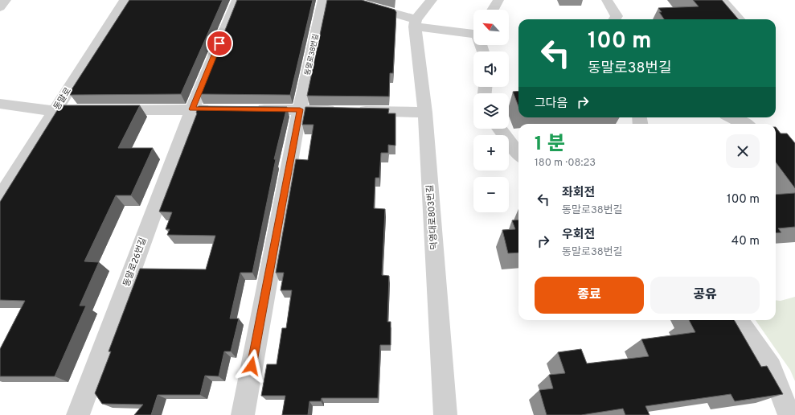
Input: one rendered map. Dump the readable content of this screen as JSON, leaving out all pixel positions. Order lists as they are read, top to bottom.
{
  "streets": {
    "street": [
      "동말로38번길",
      "동말로",
      "덕영대로803번길",
      "동말로26번길"
    ]
  },
  "north": "top left",
  "page": {
    "map_buttons": ["+", "−"],
    "turn": ["100 m", "동말로38번길"],
    "then": "그다음",
    "heading": ["1 분", "180 m · 08:23"],
    "list": [
      {
        "name": "좌회전",
        "note": "동말로38번길",
        "value": "100 m"
      },
      {
        "name": "우회전",
        "note": "동말로38번길",
        "value": "40 m"
      }
    ],
    "buttons": ["종료", "공유"]
  }
}
